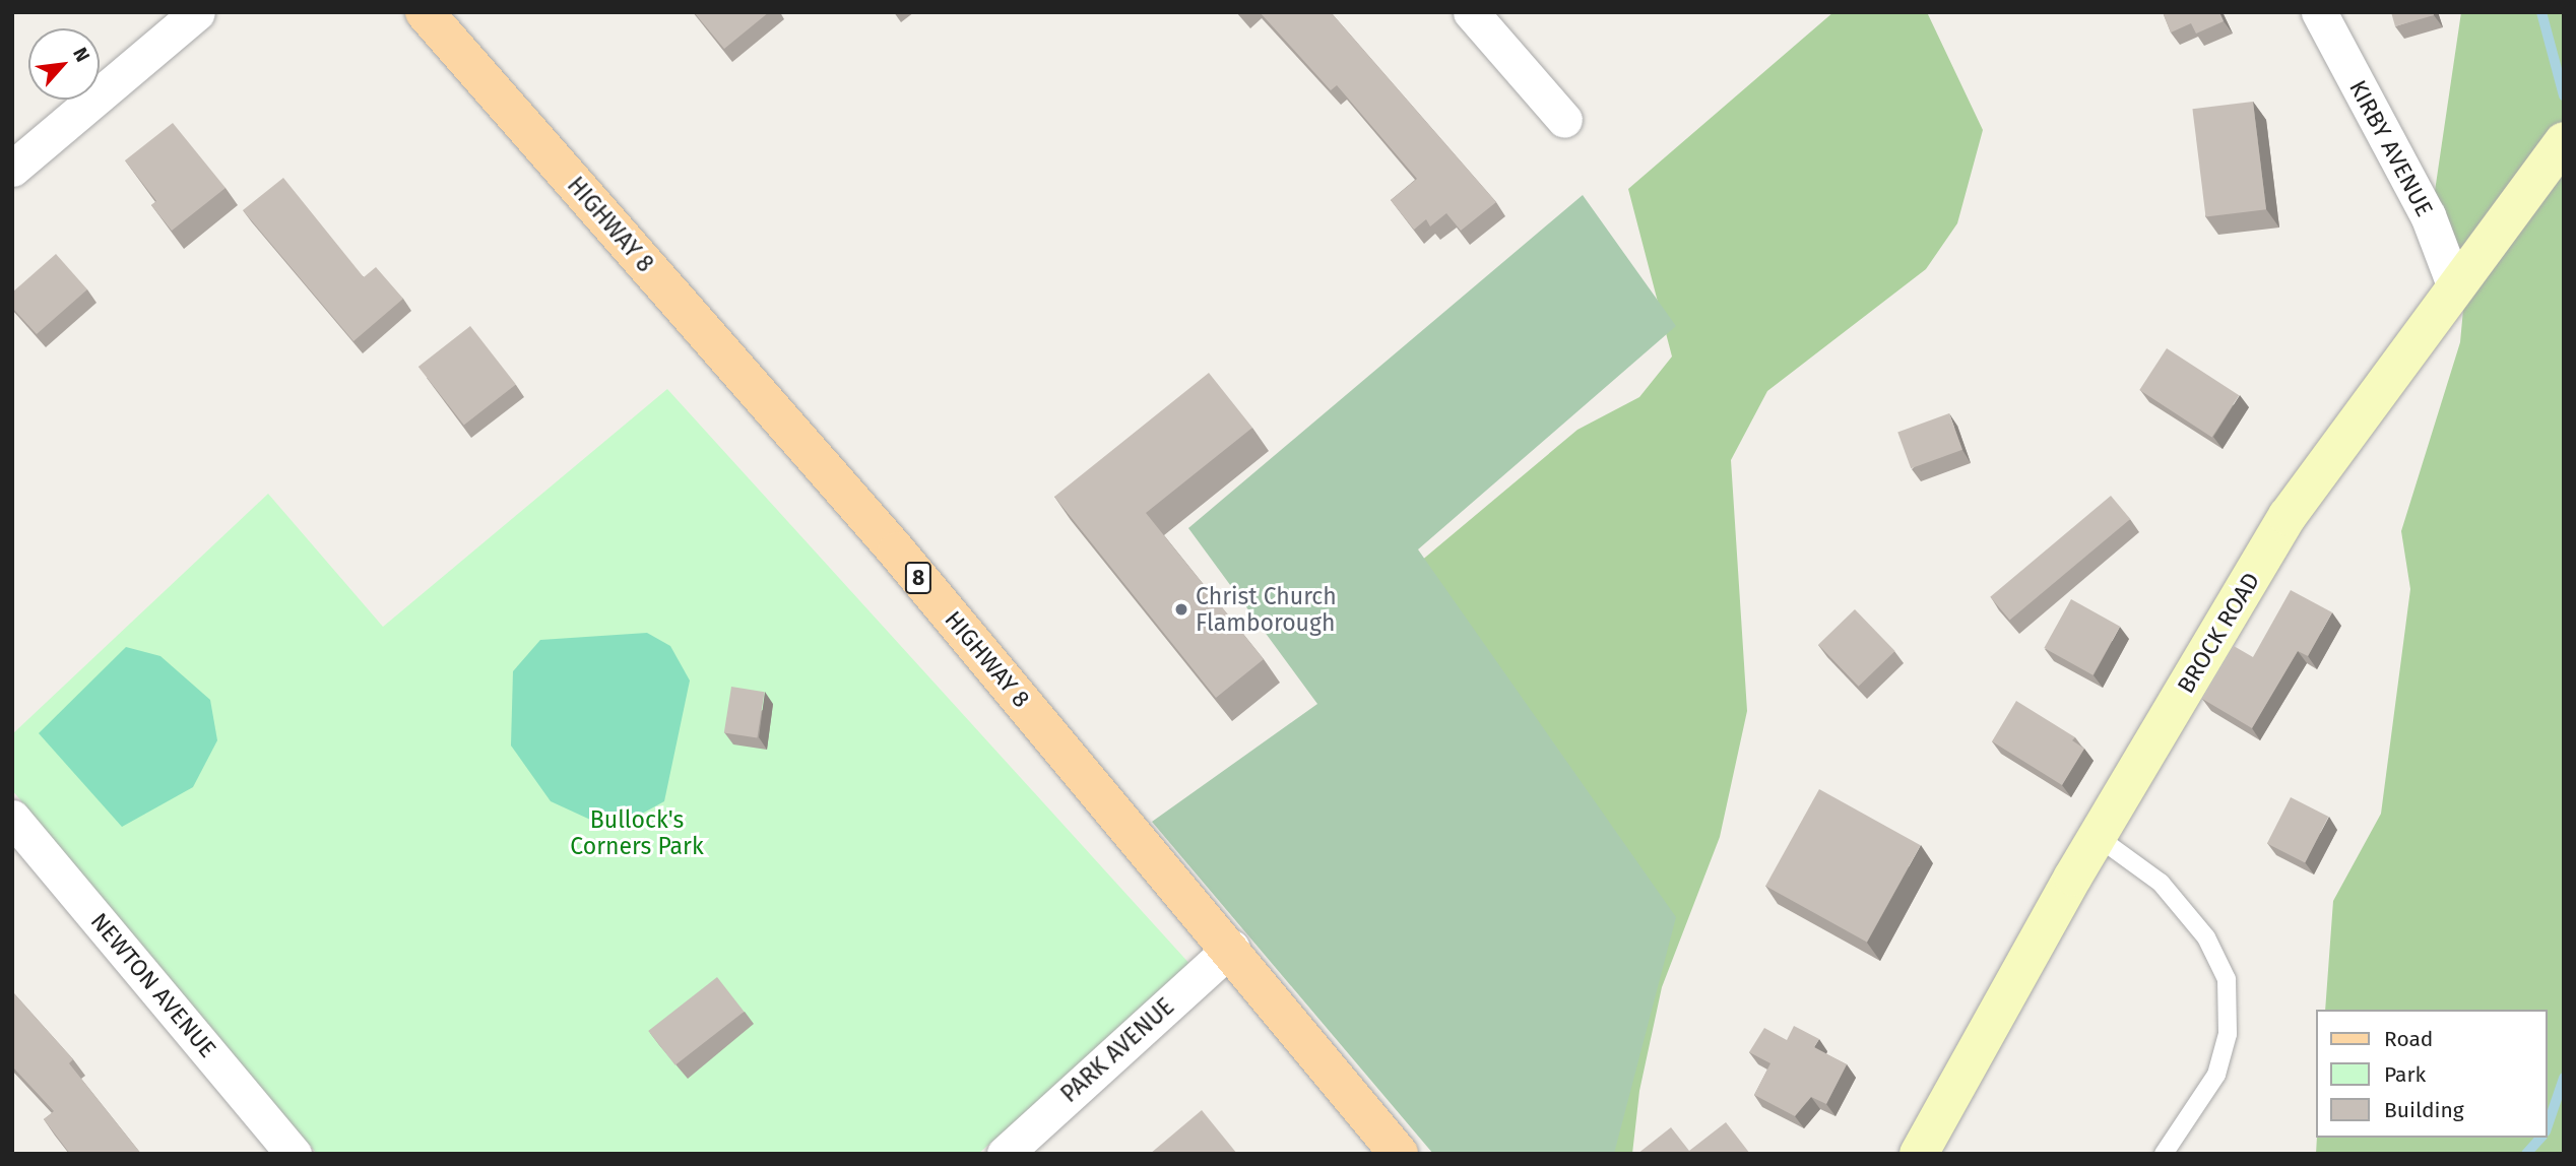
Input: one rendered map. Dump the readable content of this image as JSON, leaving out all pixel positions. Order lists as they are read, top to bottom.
{
  "streets": {
    "main road": ["HIGHWAY 8", "8", "BROCK ROAD"],
    "street": ["KIRBY AVENUE", "NEWTON AVENUE", "PARK AVENUE"]
  },
  "crossings": [
    ["KIRBY AVENUE", "BROCK ROAD"],
    ["HIGHWAY 8", "PARK AVENUE"]
  ],
  "parks": ["Bullock's Corners Park"],
  "places": ["Christ Church Flamborough"],
  "legend": ["Road", "Park", "Building"],
  "north": "top right"
}
